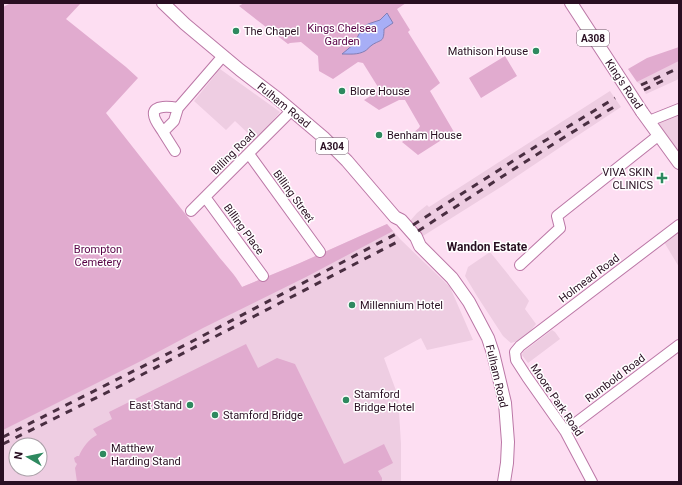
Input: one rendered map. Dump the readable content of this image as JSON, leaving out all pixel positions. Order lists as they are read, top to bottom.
{
  "streets": {
    "main road": [
      "A308",
      "King's Road",
      "Fulham Road",
      "A304"
    ],
    "street": [
      "Billing Road",
      "Billing Street",
      "Billing Place",
      "Holmead Road",
      "Rumbold Road",
      "Moore Park Road"
    ]
  },
  "crossings": [
    ["Fulham Road", "Billing Road"],
    ["Billing Road", "Billing Street"],
    ["Billing Road", "Billing Place"],
    ["Holmead Road", "Moore Park Road"],
    ["Rumbold Road", "Moore Park Road"]
  ],
  "districts": ["Wandon Estate"],
  "parks": ["Kings Chelsea Garden", "Brompton Cemetery"],
  "places": {
    "other": [
      "The Chapel",
      "Mathison House",
      "Blore House",
      "Benham House",
      "Millennium Hotel",
      "Stamford Bridge Hotel",
      "East Stand",
      "Stamford Bridge",
      "Matthew Harding Stand"
    ],
    "health": ["VIVA SKIN CLINICS"]
  },
  "north": "left"
}
